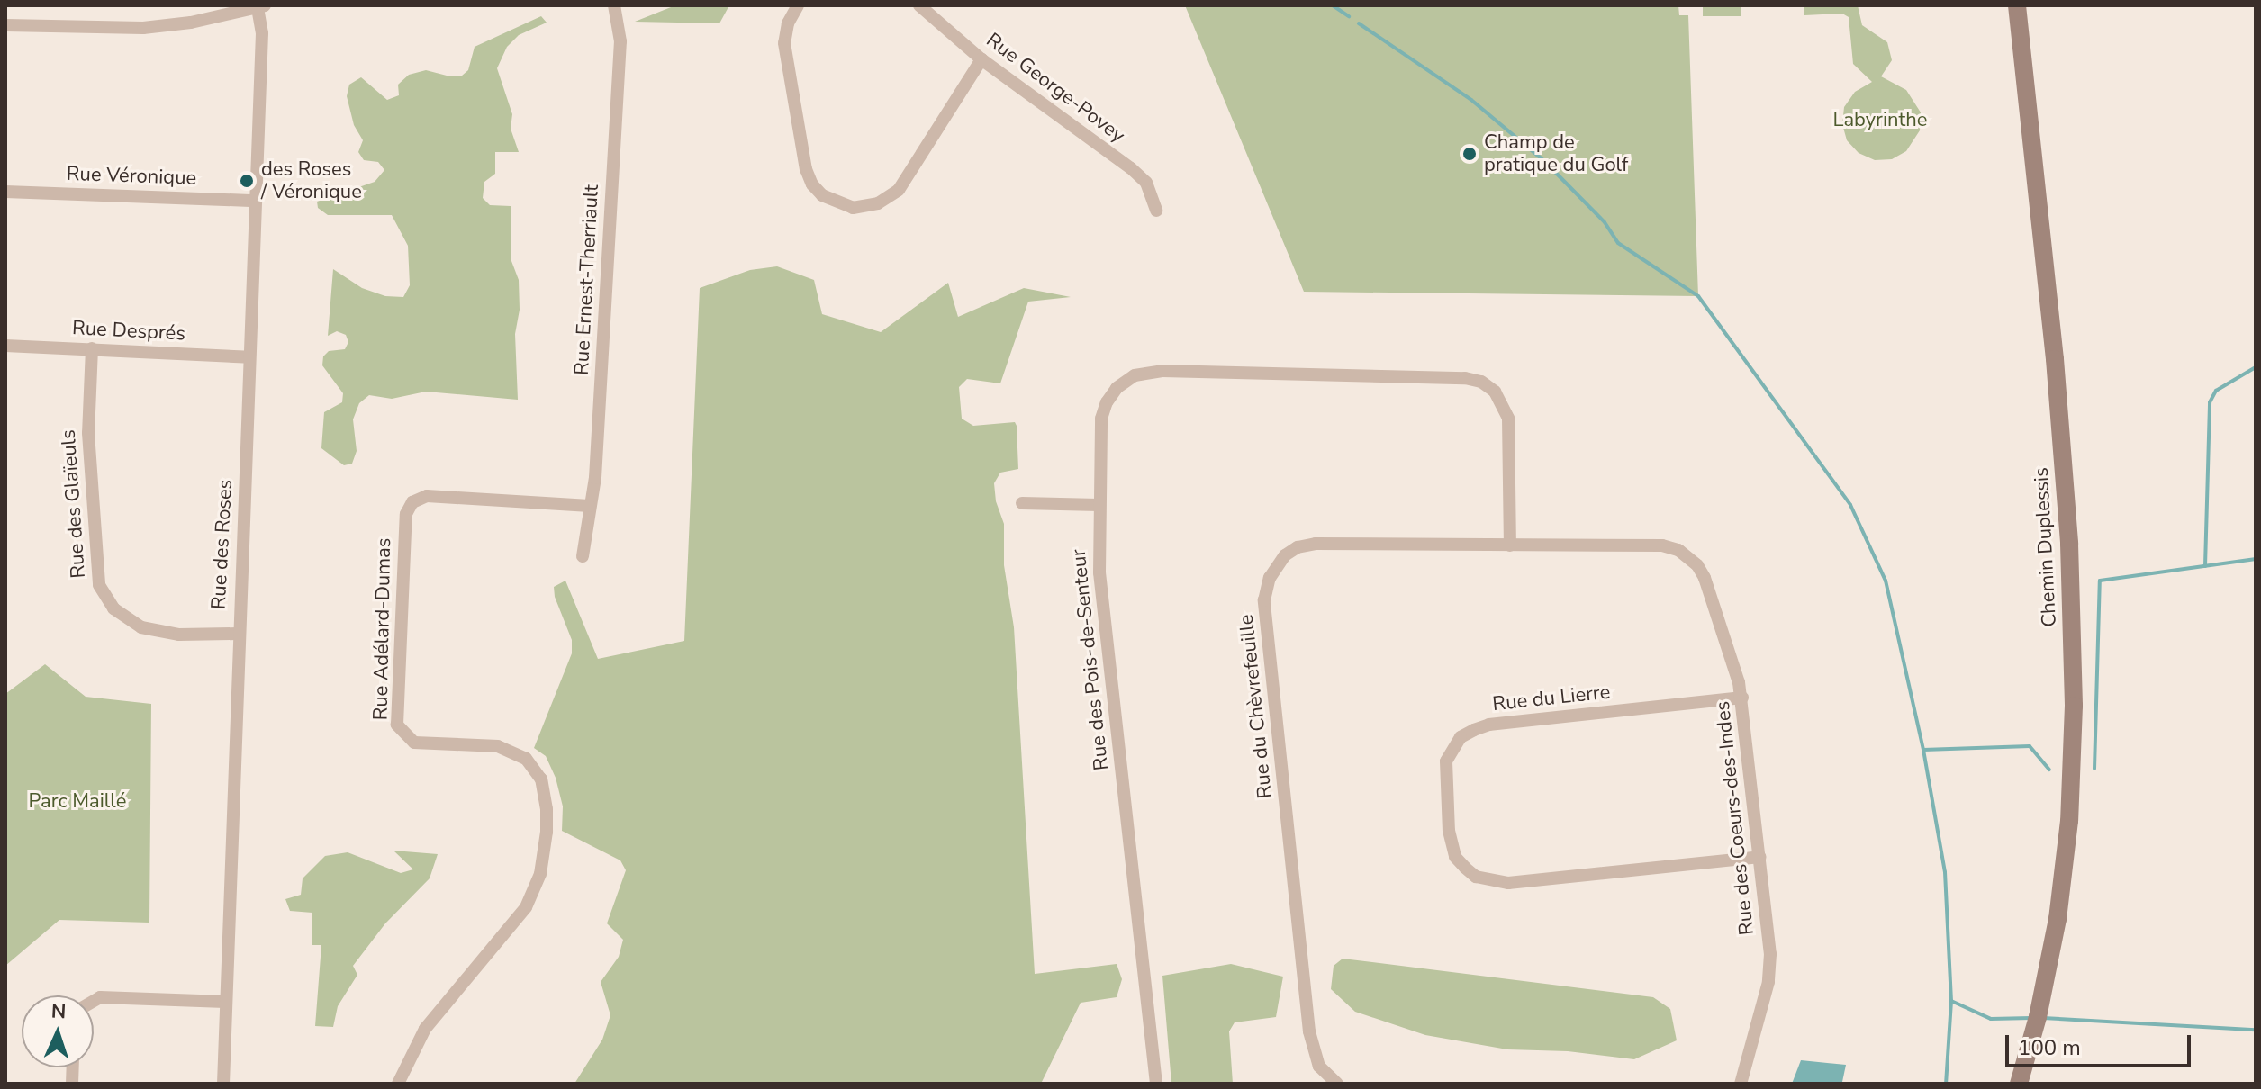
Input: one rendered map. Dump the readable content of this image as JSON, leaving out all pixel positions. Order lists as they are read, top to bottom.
{
  "streets": {
    "street": [
      "Rue George-Povey",
      "Rue Véronique",
      "Rue Ernest-Therriault",
      "Rue Després",
      "Rue des Glaïeuls",
      "Rue des Roses",
      "Chemin Duplessis",
      "Rue Adélard-Dumas",
      "Rue des Pois-de-Senteur",
      "Rue du Lierre",
      "Rue du Chèvrefeuille",
      "Rue des Coeurs-des-Indes"
    ]
  },
  "crossings": [
    ["Rue Véronique", "Rue des Roses"],
    ["Rue Ernest-Therriault", "Rue Adélard-Dumas"],
    ["Rue Després", "Rue des Glaïeuls"],
    ["Rue Després", "Rue des Roses"],
    ["Rue des Glaïeuls", "Rue des Roses"],
    ["Rue des Pois-de-Senteur", "Rue du Chèvrefeuille"],
    ["Rue du Lierre", "Rue des Coeurs-des-Indes"],
    ["Rue du Chèvrefeuille", "Rue des Coeurs-des-Indes"]
  ],
  "parks": ["Labyrinthe", "Parc Maillé"],
  "places": ["Champ de pratique du Golf", "des Roses / Véronique"],
  "scale_bar": "100 m",
  "north": "top"
}
